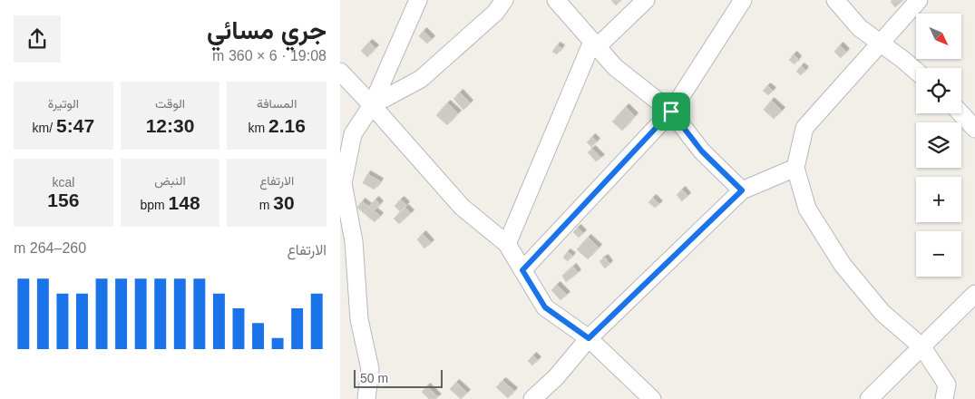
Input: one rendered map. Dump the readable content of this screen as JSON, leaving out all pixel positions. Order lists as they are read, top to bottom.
{
  "scale_bar": "50 m",
  "north": "bottom right",
  "page": {
    "heading": ["جري مسائي", "19:08 · 6 × 360 m"],
    "map_buttons": ["+", "−"],
    "stats": [
      ["المسافة", "2.16 km"],
      ["الوقت", "12:30"],
      ["الوتيرة", "5:47 /km"],
      ["الارتفاع", "30 m"],
      ["النبض", "148 bpm"],
      ["kcal", "156"]
    ],
    "chart": ["الارتفاع", "260–264 m"],
    "scale": "50 m"
  }
}
